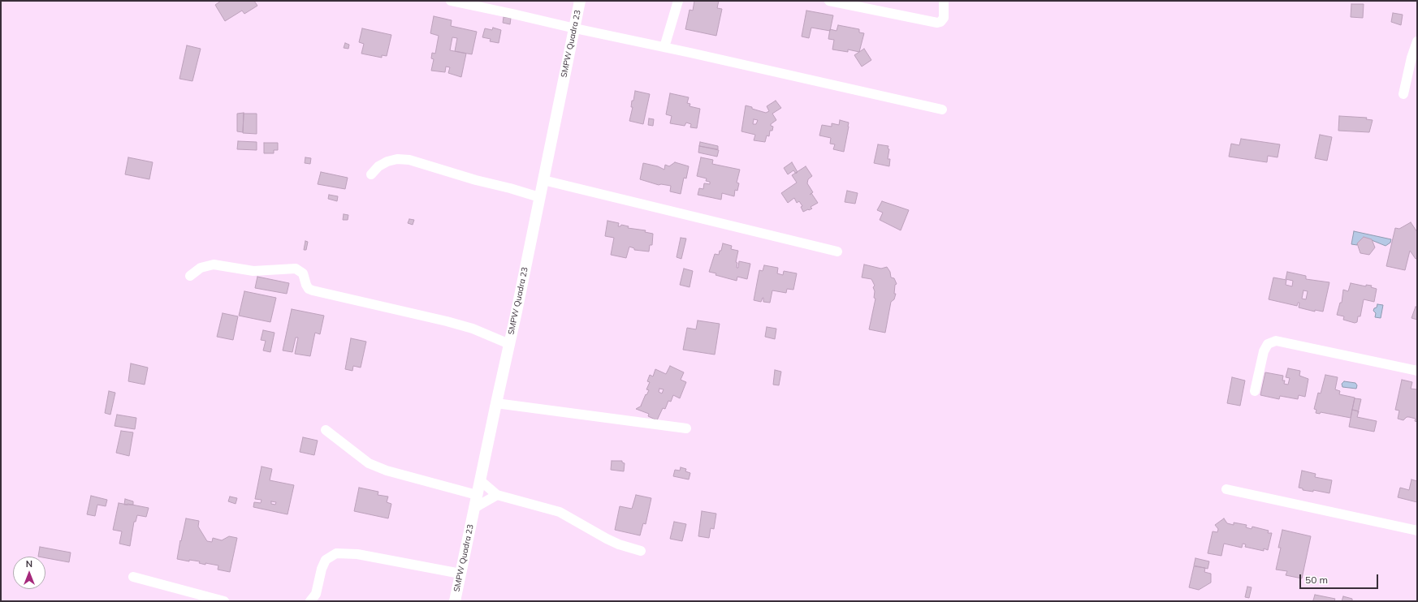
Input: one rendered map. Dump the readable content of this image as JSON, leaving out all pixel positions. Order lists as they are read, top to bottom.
{
  "streets": {
    "street": ["SMPW Quadra 23"]
  },
  "scale_bar": "50 m",
  "north": "top"
}
